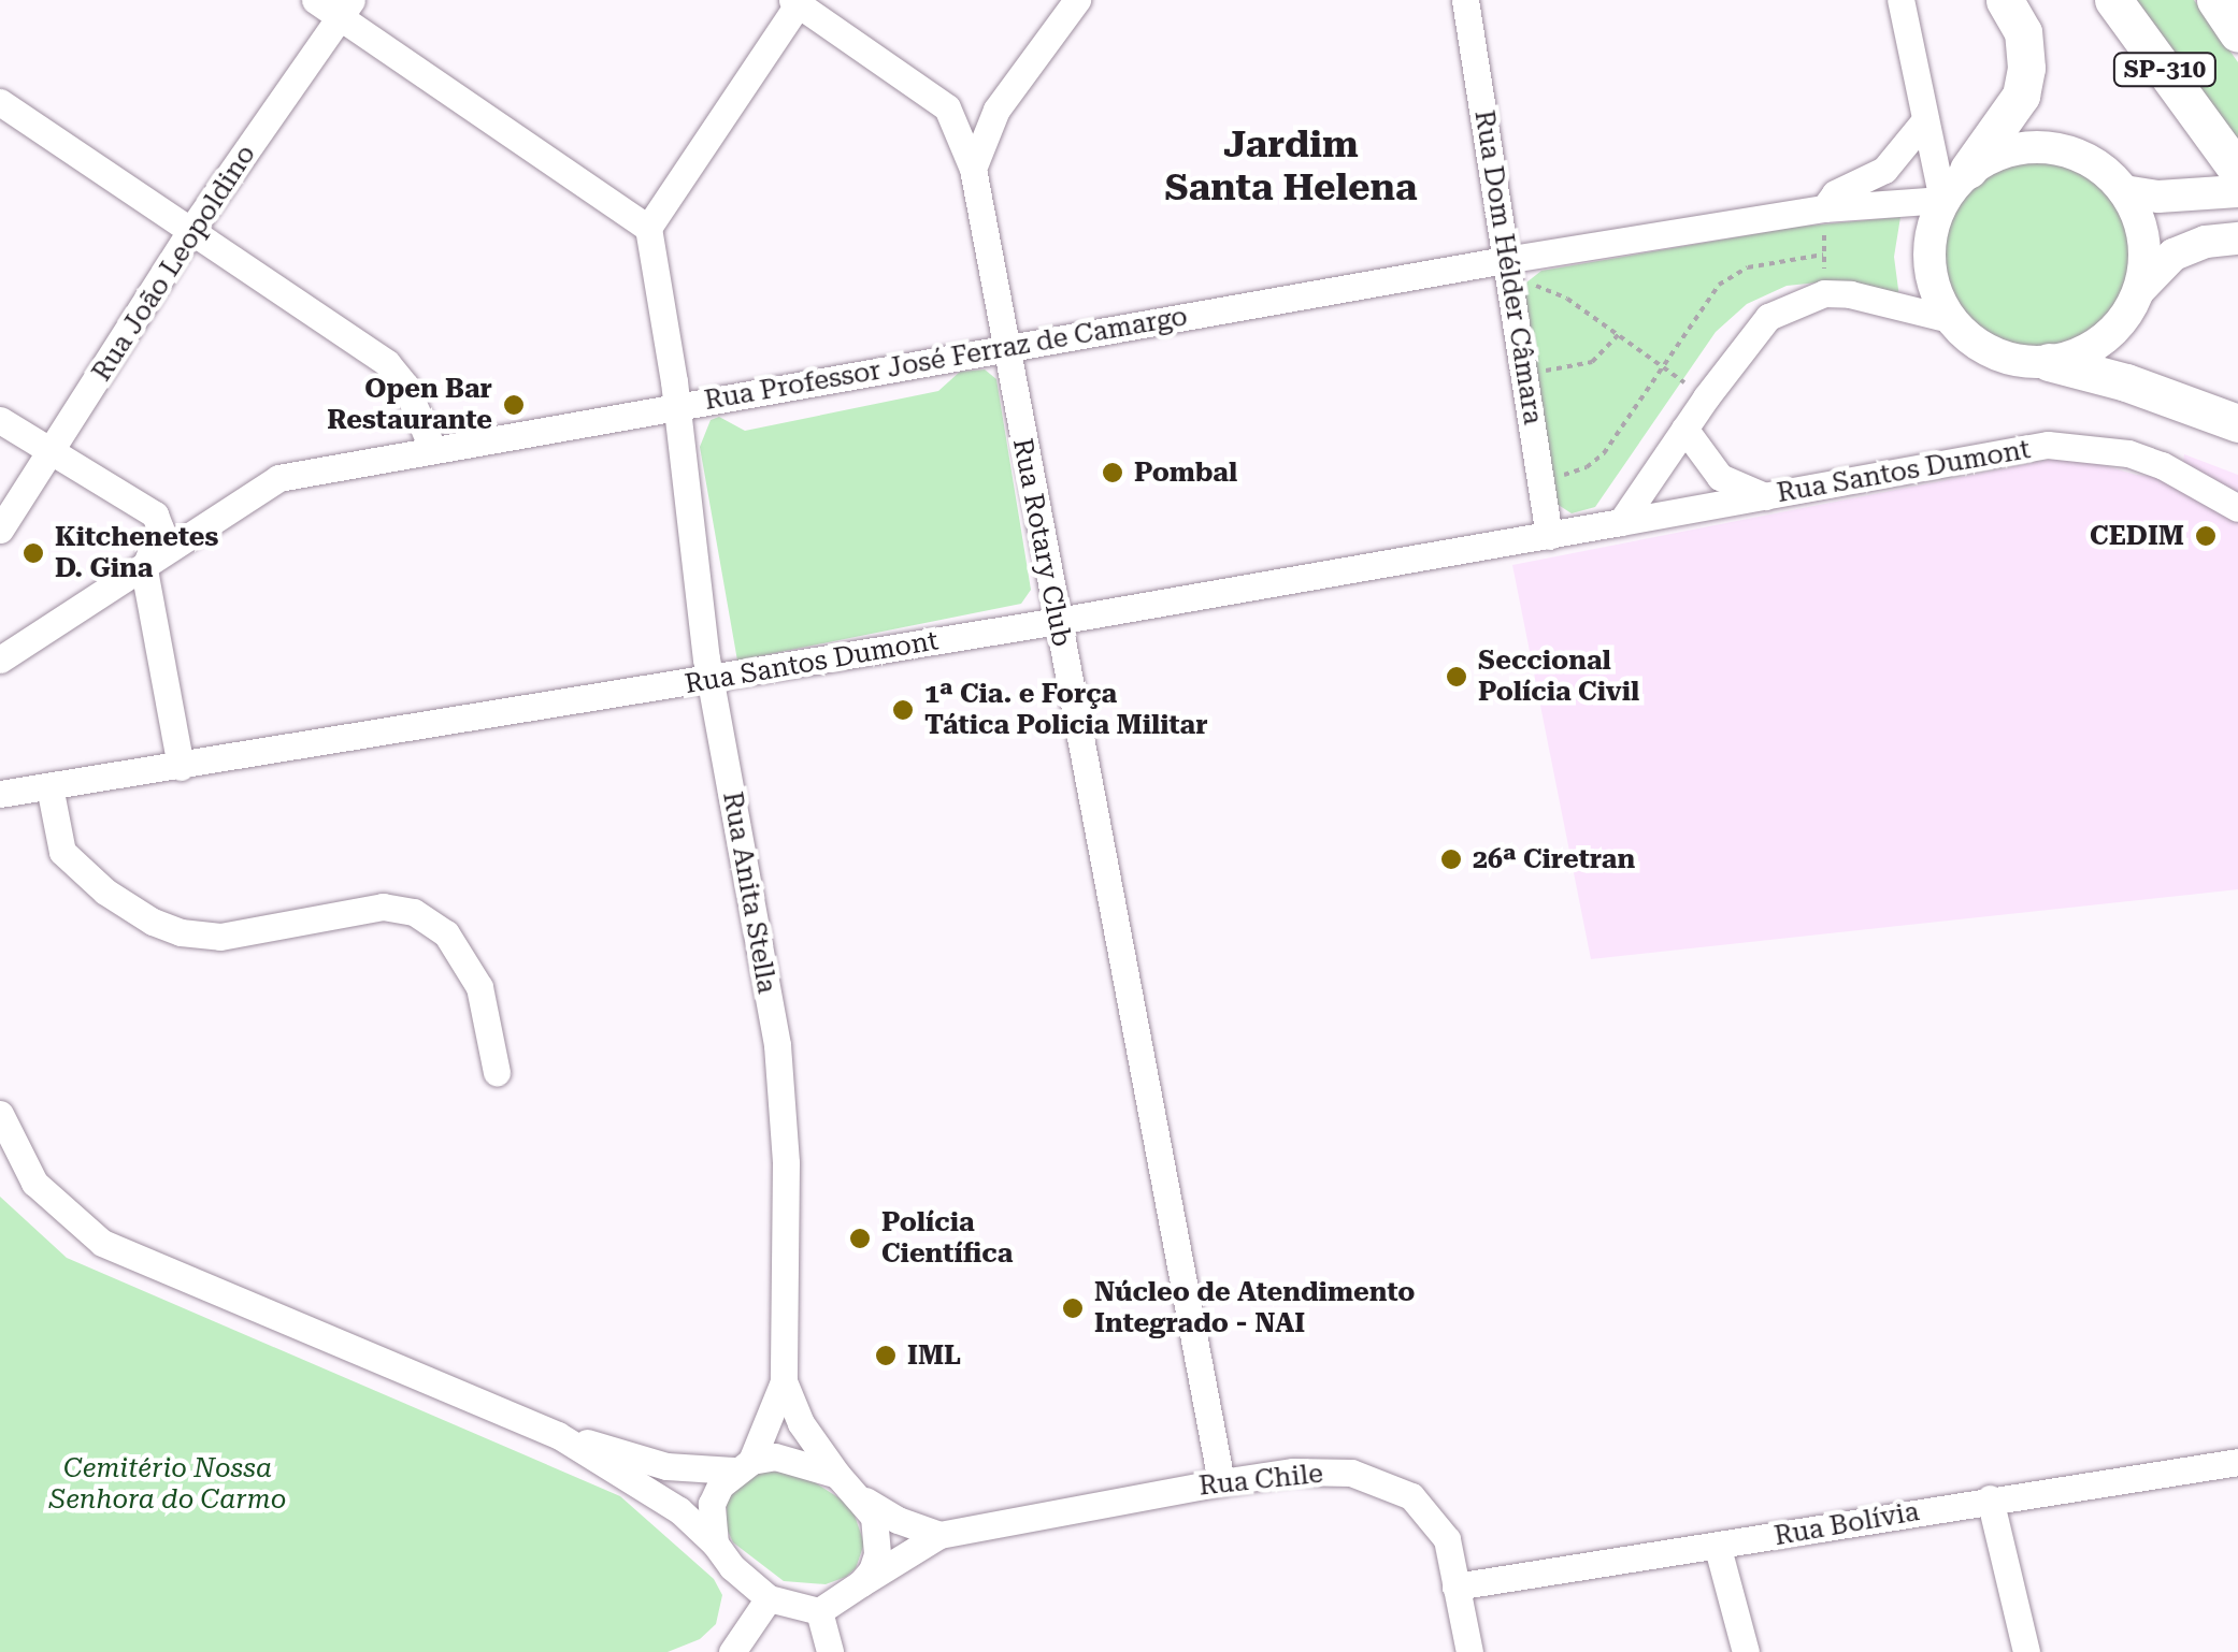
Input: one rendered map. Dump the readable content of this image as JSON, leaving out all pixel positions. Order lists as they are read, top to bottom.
{
  "streets": {
    "highway": ["SP-310"],
    "street": [
      "Rua João Leopoldino",
      "Rua Dom Hélder Câmara",
      "Rua Professor José Ferraz de Camargo",
      "Rua Santos Dumont",
      "Rua Rotary Club",
      "Rua Anita Stella",
      "Rua Chile",
      "Rua Bolívia"
    ]
  },
  "crossings": [
    ["Rua Dom Hélder Câmara", "Rua Professor José Ferraz de Camargo"],
    ["Rua Dom Hélder Câmara", "Rua Santos Dumont"],
    ["Rua Professor José Ferraz de Camargo", "Rua Rotary Club"],
    ["Rua Professor José Ferraz de Camargo", "Rua Anita Stella"],
    ["Rua Santos Dumont", "Rua Rotary Club"],
    ["Rua Santos Dumont", "Rua Anita Stella"],
    ["Rua Rotary Club", "Rua Chile"],
    ["Rua Chile", "Rua Bolívia"]
  ],
  "districts": ["Jardim Santa Helena"],
  "parks": ["Cemitério Nossa Senhora do Carmo"],
  "places": [
    "Open Bar Restaurante",
    "Pombal",
    "CEDIM",
    "Kitchenetes D. Gina",
    "Seccional Polícia Civil",
    "1ª Cia. e Força Tática Policia Militar",
    "26ª Ciretran",
    "Polícia Científica",
    "Núcleo de Atendimento Integrado - NAI",
    "IML"
  ]
}
